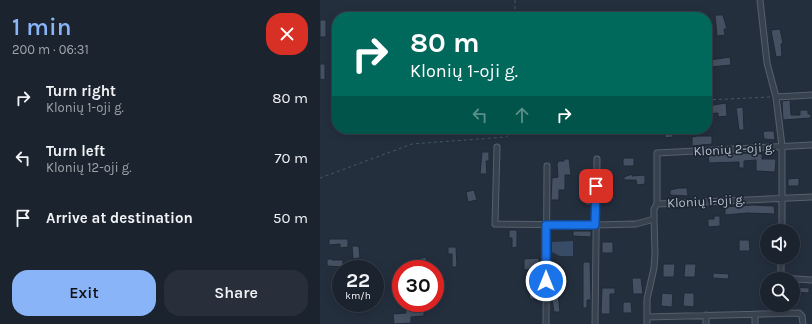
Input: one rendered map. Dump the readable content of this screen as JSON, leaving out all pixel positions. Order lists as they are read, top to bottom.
{
  "streets": {
    "street": ["Klonių 2-oji g.", "Klonių 1-oji g."]
  },
  "crossings": [
    ["Klonių 2-oji g.", "Klonių 1-oji g."]
  ],
  "page": {
    "heading": ["1 min", "200 m · 06:31"],
    "turn": ["80 m", "Klonių 1-oji g."],
    "list": [
      {
        "name": "Turn right",
        "note": "Klonių 1-oji g.",
        "value": "80 m"
      },
      {
        "name": "Turn left",
        "note": "Klonių 12-oji g.",
        "value": "70 m"
      },
      {
        "name": "Arrive at destination",
        "value": "50 m"
      }
    ],
    "speed": "22 km/h",
    "limit": "30",
    "buttons": ["Exit", "Share"]
  }
}
